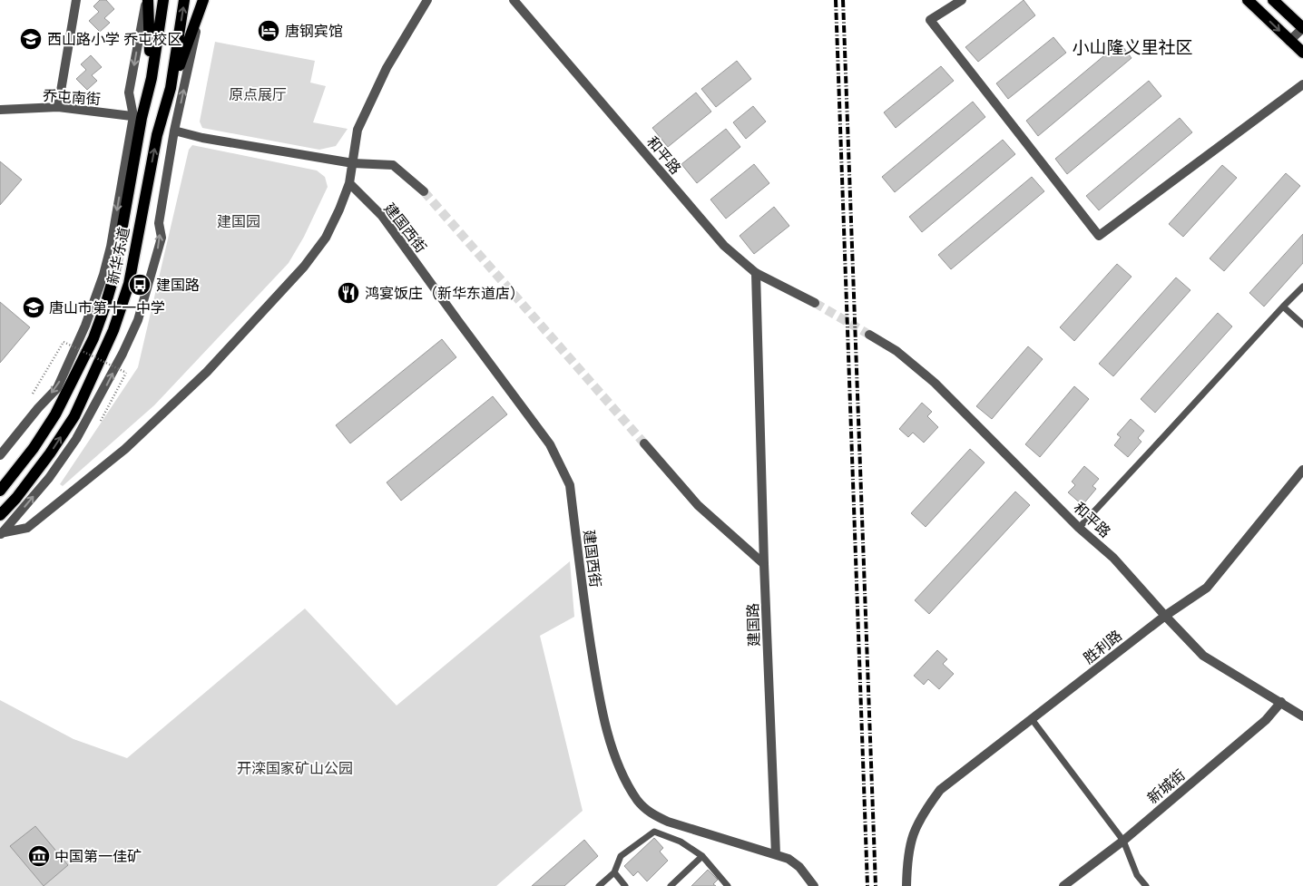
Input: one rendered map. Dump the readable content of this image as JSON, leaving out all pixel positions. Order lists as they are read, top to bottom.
{
  "streets": {
    "main road": ["新华东道"],
    "street": [
      "乔屯南街",
      "和平路",
      "建国西街",
      "建国路",
      "胜利路",
      "新城街"
    ]
  },
  "crossings": [
    ["乔屯南街", "新华东道"],
    ["和平路", "建国路"],
    ["和平路", "胜利路"],
    ["和平路", "新城街"],
    ["建国西街", "建国路"]
  ],
  "districts": ["小山隆义里社区"],
  "parks": ["原点展厅", "建国园", "开滦国家矿山公园"],
  "places": {
    "hotel": ["唐钢宾馆"],
    "school or university": ["西山路小学 乔屯校区", "唐山市第十一中学"],
    "bus stop": ["建国路"],
    "restaurant": ["鸿宴饭庄（新华东道店）"],
    "museum": ["中国第一佳矿"]
  }
}
